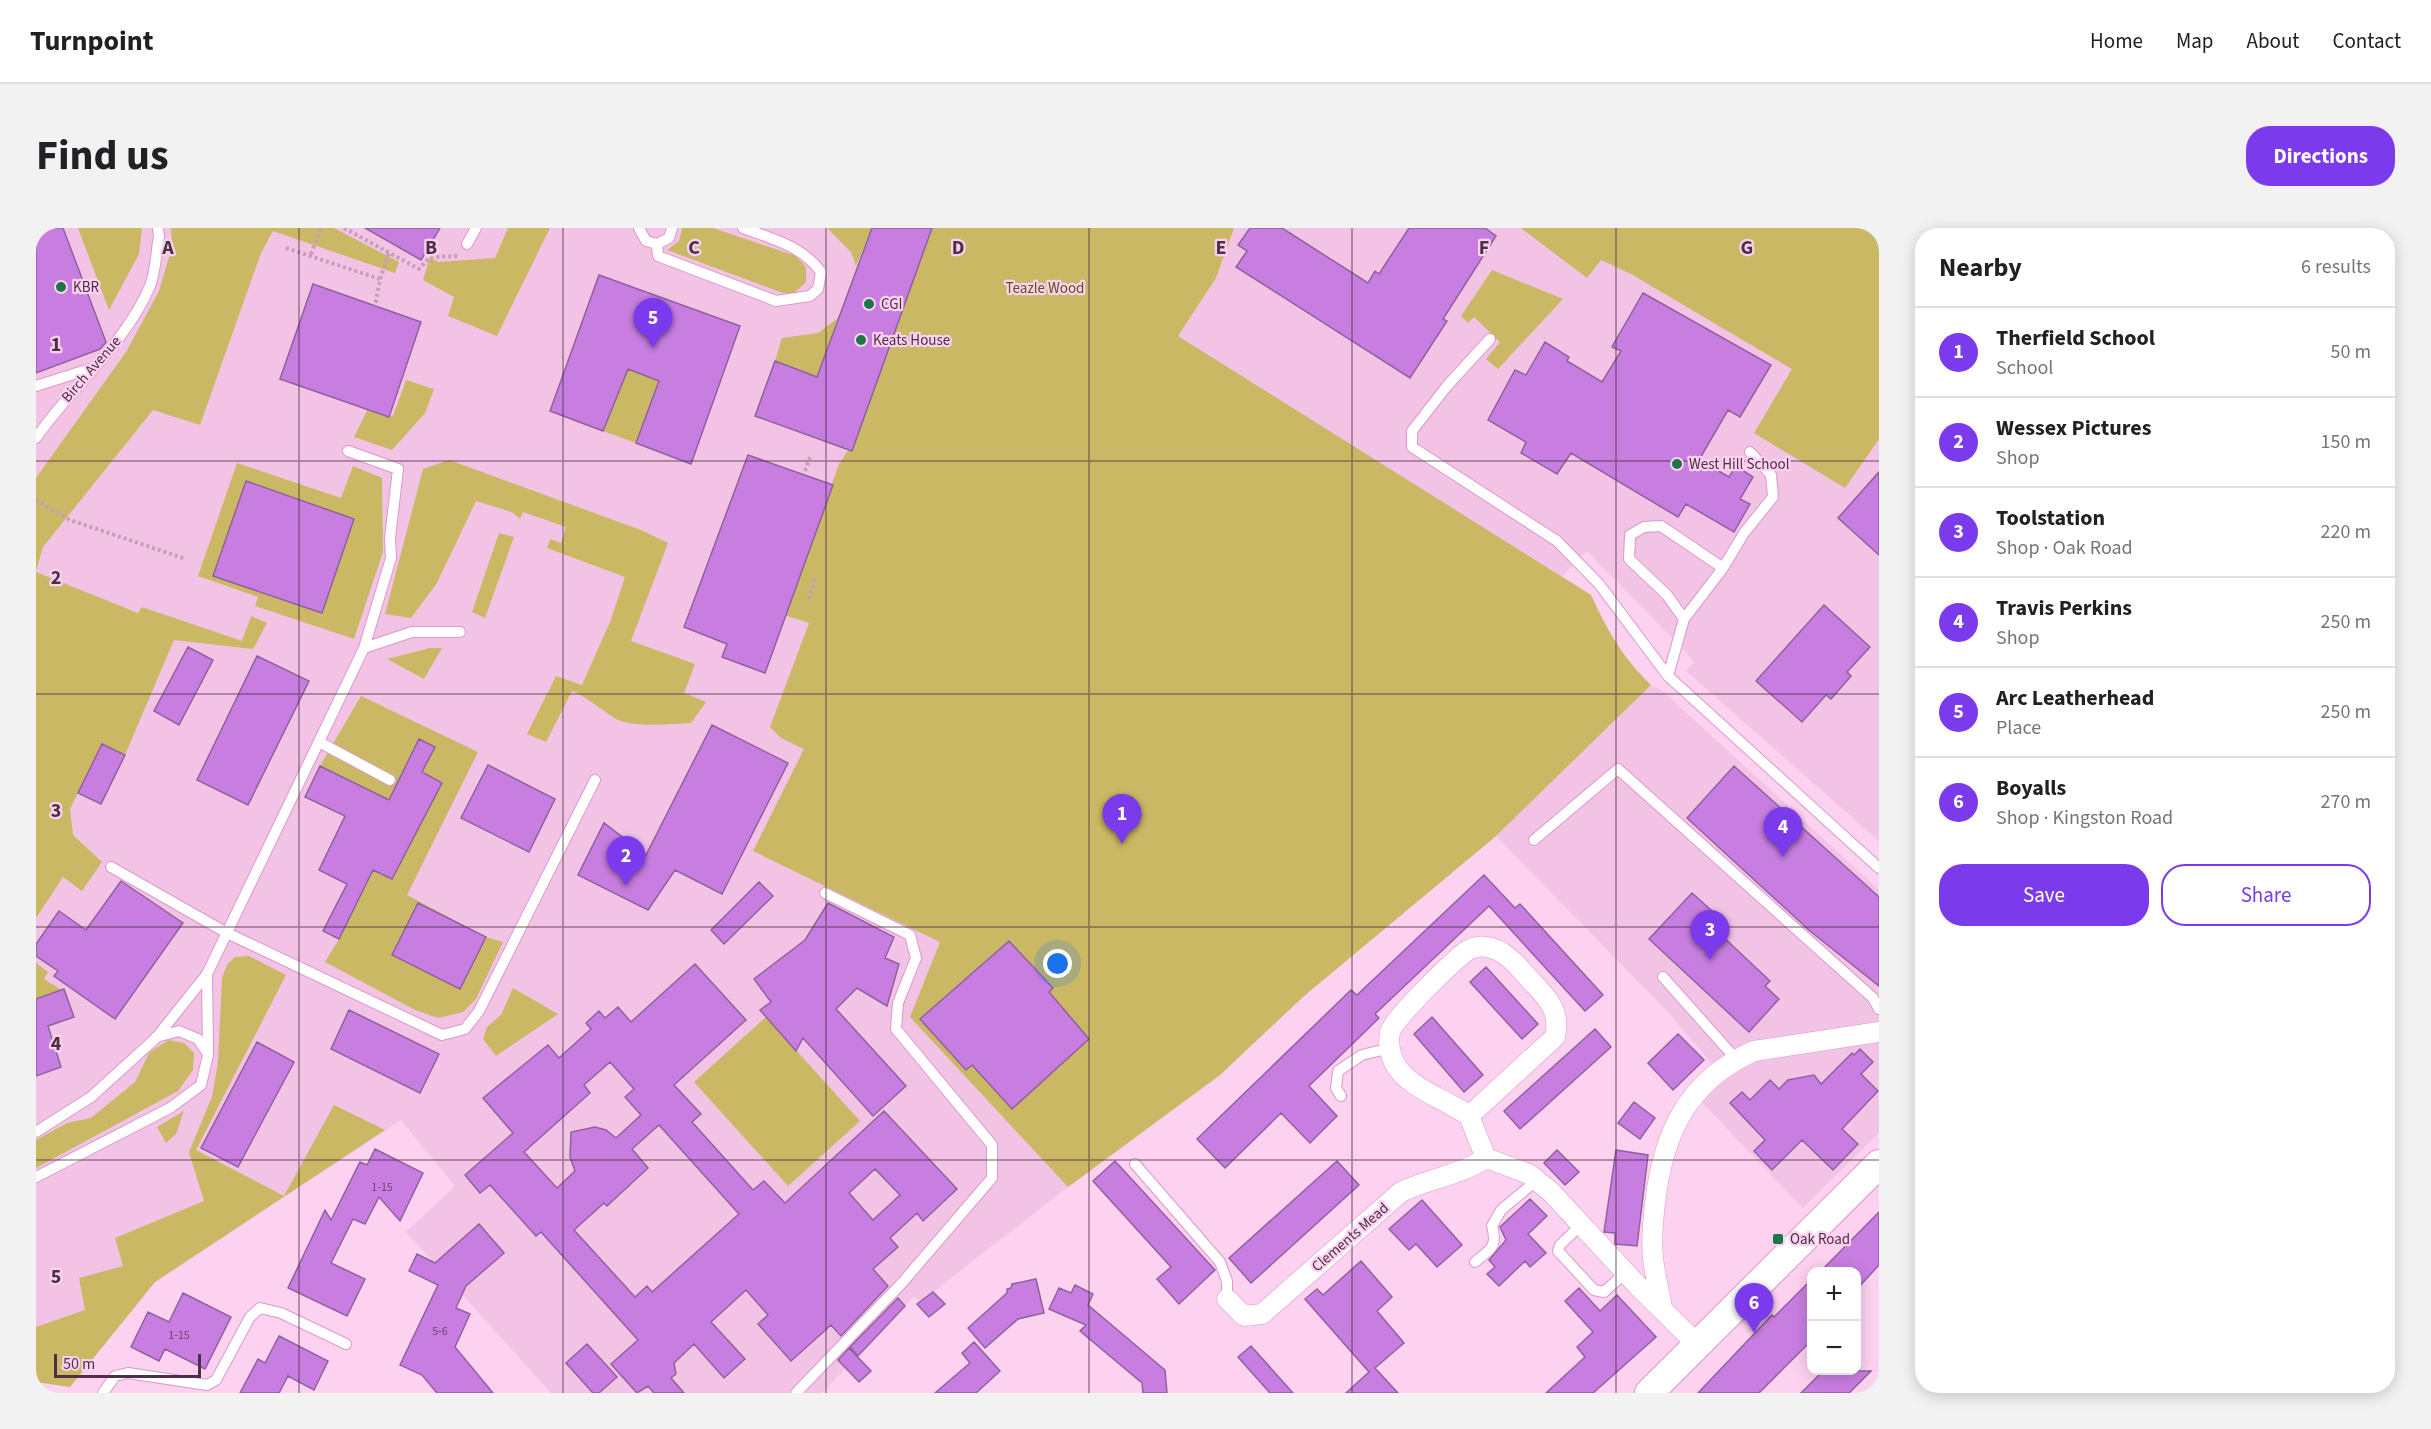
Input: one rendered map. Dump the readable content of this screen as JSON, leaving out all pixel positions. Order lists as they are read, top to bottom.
{
  "streets": {
    "street": ["Clements Mead"],
    "lane": ["Birch Avenue"]
  },
  "parks": ["Teazle Wood"],
  "places": {
    "other": [
      "KBR",
      "CGI",
      "Keats House",
      "West Hill School"
    ],
    "transit": ["Oak Road"]
  },
  "house_numbers": ["1-15", "5-6", "1-15"],
  "scale_bar": "50 m",
  "page": {
    "header": "Turnpoint",
    "nav": [
      "Home",
      "Map",
      "About",
      "Contact"
    ],
    "title": "Find us",
    "buttons": [
      "Directions",
      ["Save", "Share"]
    ],
    "heading": ["Nearby", "6 results"],
    "pins": [
      "5",
      "1",
      "4",
      "2",
      "3",
      "6"
    ],
    "list": [
      {
        "mark": "1",
        "name": "Therfield School",
        "note": "School",
        "value": "50 m"
      },
      {
        "mark": "2",
        "name": "Wessex Pictures",
        "note": "Shop",
        "value": "150 m"
      },
      {
        "mark": "3",
        "name": "Toolstation",
        "note": "Shop · Oak Road",
        "value": "220 m"
      },
      {
        "mark": "4",
        "name": "Travis Perkins",
        "note": "Shop",
        "value": "250 m"
      },
      {
        "mark": "5",
        "name": "Arc Leatherhead",
        "note": "Place",
        "value": "250 m"
      },
      {
        "mark": "6",
        "name": "Boyalls",
        "note": "Shop · Kingston Road",
        "value": "270 m"
      }
    ],
    "map_buttons": ["+", "−"],
    "scale": "50 m"
  },
  "grid": {
    "columns": [
      "A",
      "B",
      "C",
      "D",
      "E",
      "F",
      "G"
    ],
    "rows": [
      "1",
      "2",
      "3",
      "4",
      "5"
    ]
  }
}
